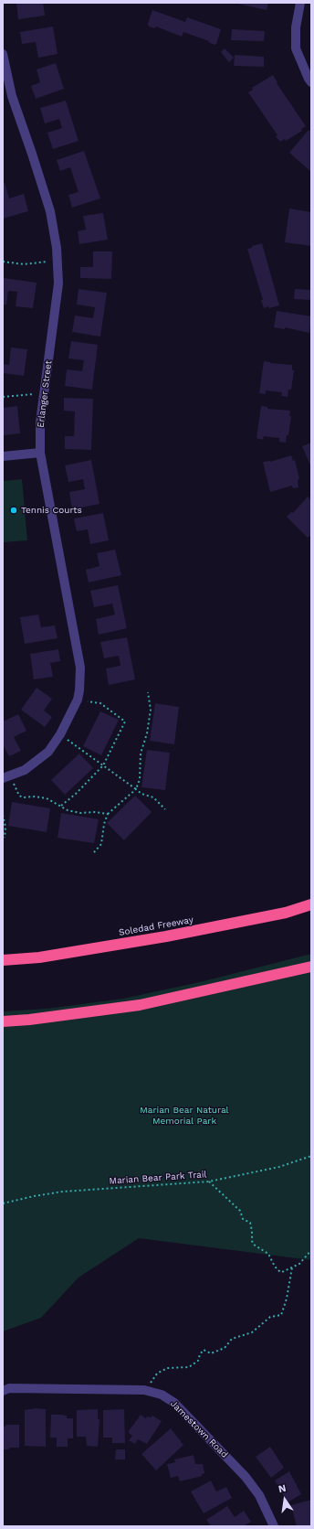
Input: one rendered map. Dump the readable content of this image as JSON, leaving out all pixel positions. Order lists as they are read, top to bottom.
{
  "streets": {
    "highway": ["Soledad Freeway"],
    "street": ["Erlanger Street", "Jamestown Road"],
    "path": ["Marian Bear Park Trail"]
  },
  "parks": ["Marian Bear Natural Memorial Park"],
  "places": ["Tennis Courts"],
  "north": "top"
}
